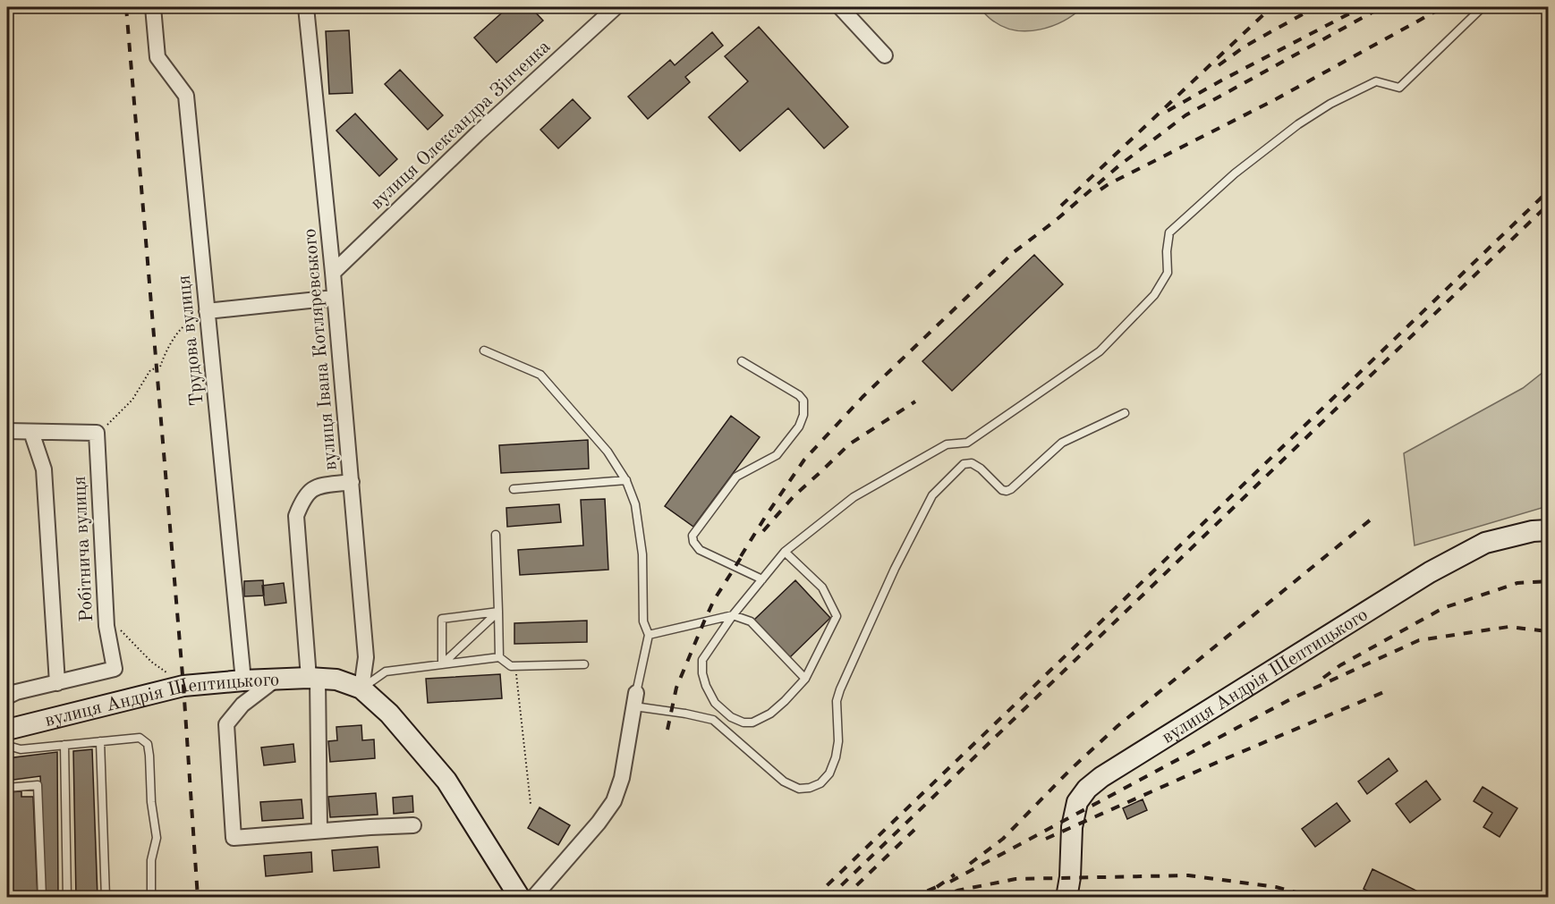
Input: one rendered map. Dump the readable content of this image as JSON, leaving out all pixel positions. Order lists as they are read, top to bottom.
{
  "streets": {
    "main road": ["вулиця Андрія Шептицького"],
    "street": [
      "вулиця Олександра Зінченка",
      "Трудова вулиця",
      "вулиця Івана Котляревського",
      "Робітнича вулиця"
    ]
  },
  "crossings": [
    ["вулиця Олександра Зінченка", "вулиця Івана Котляревського"],
    ["Трудова вулиця", "вулиця Андрія Шептицького"],
    ["вулиця Івана Котляревського", "вулиця Андрія Шептицького"]
  ]
}
